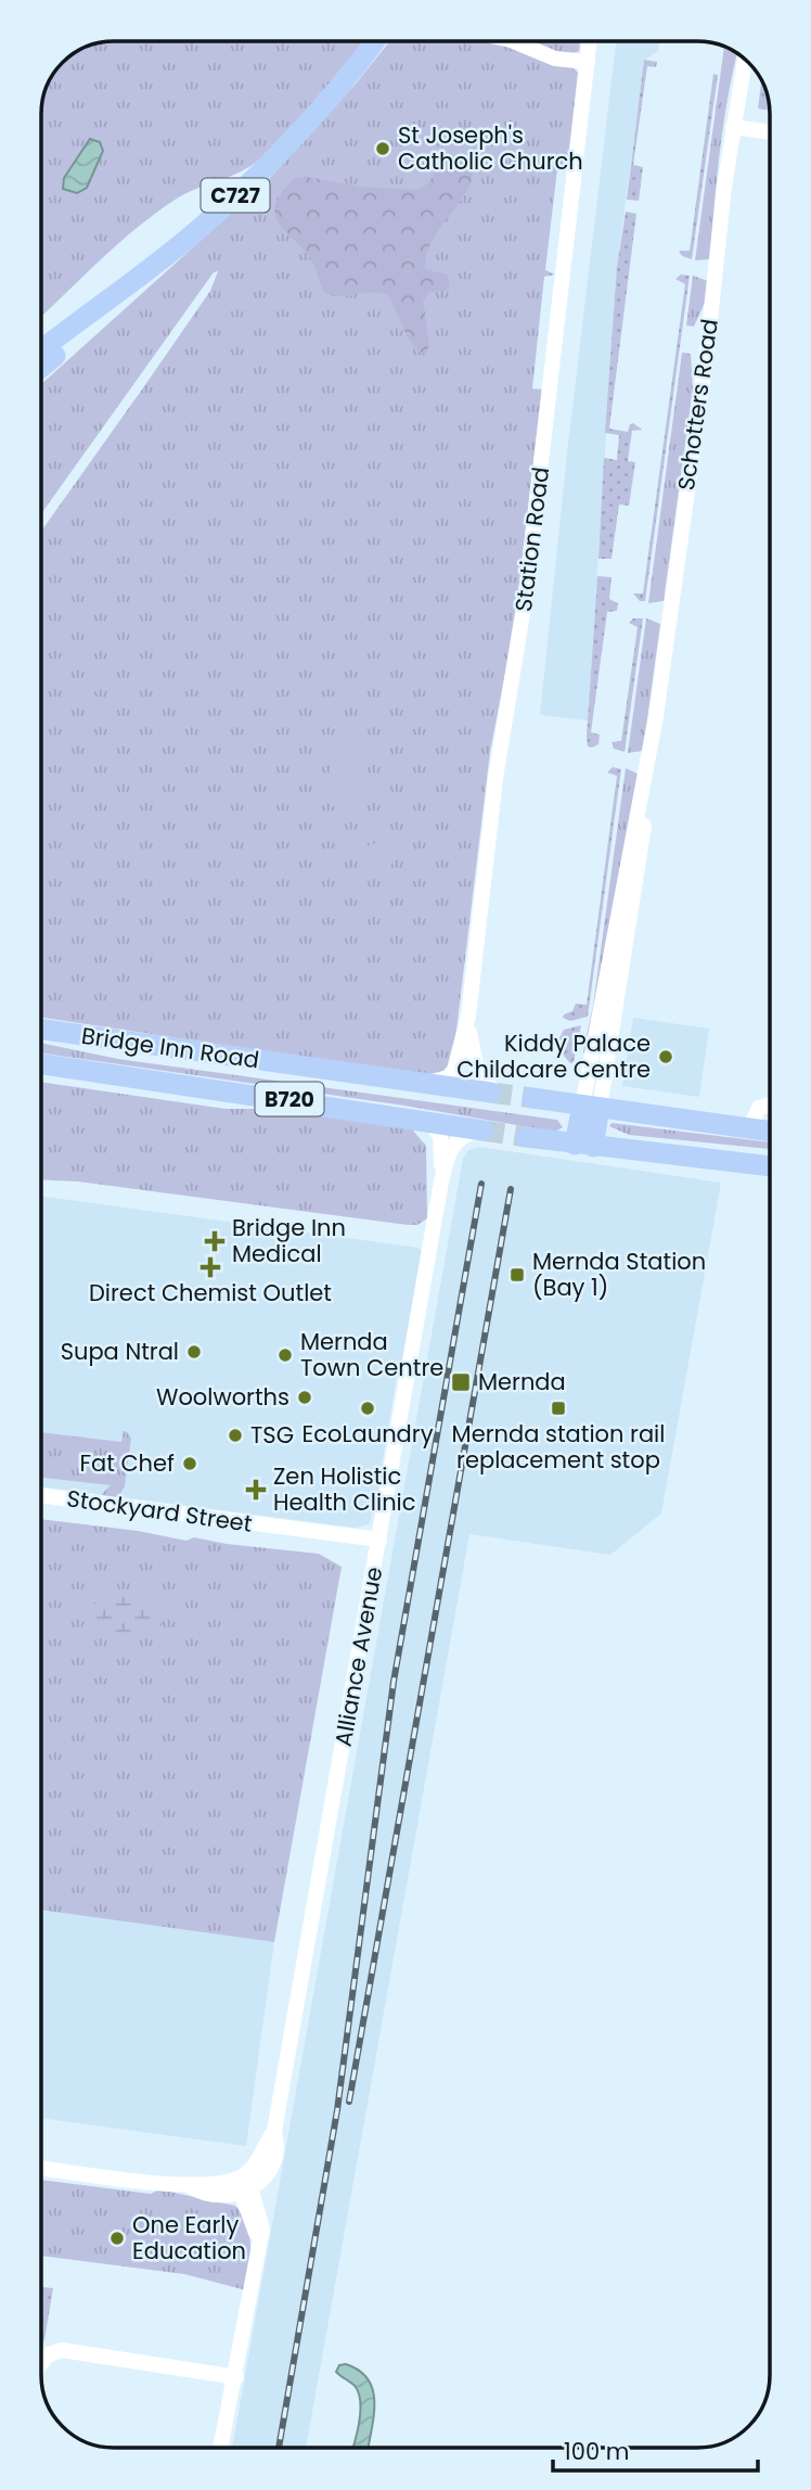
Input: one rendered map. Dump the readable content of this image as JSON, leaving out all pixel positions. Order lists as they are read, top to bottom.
{
  "streets": {
    "main road": [
      "C727",
      "Schotters Road",
      "Bridge Inn Road",
      "B720"
    ],
    "street": ["Station Road", "Stockyard Street", "Alliance Avenue"]
  },
  "crossings": [
    ["Station Road", "Bridge Inn Road"],
    ["Bridge Inn Road", "Alliance Avenue"],
    ["Stockyard Street", "Alliance Avenue"]
  ],
  "places": {
    "other": [
      "St Joseph's Catholic Church",
      "Kiddy Palace Childcare Centre",
      "Supa Ntral",
      "Mernda Town Centre",
      "Woolworths",
      "EcoLaundry",
      "TSG",
      "Fat Chef",
      "One Early Education"
    ],
    "health": ["Bridge Inn Medical", "Direct Chemist Outlet", "Zen Holistic Health Clinic"],
    "transit": ["Mernda Station (Bay 1)", "Mernda", "Mernda station rail replacement stop"]
  },
  "scale_bar": "100 m"
}
